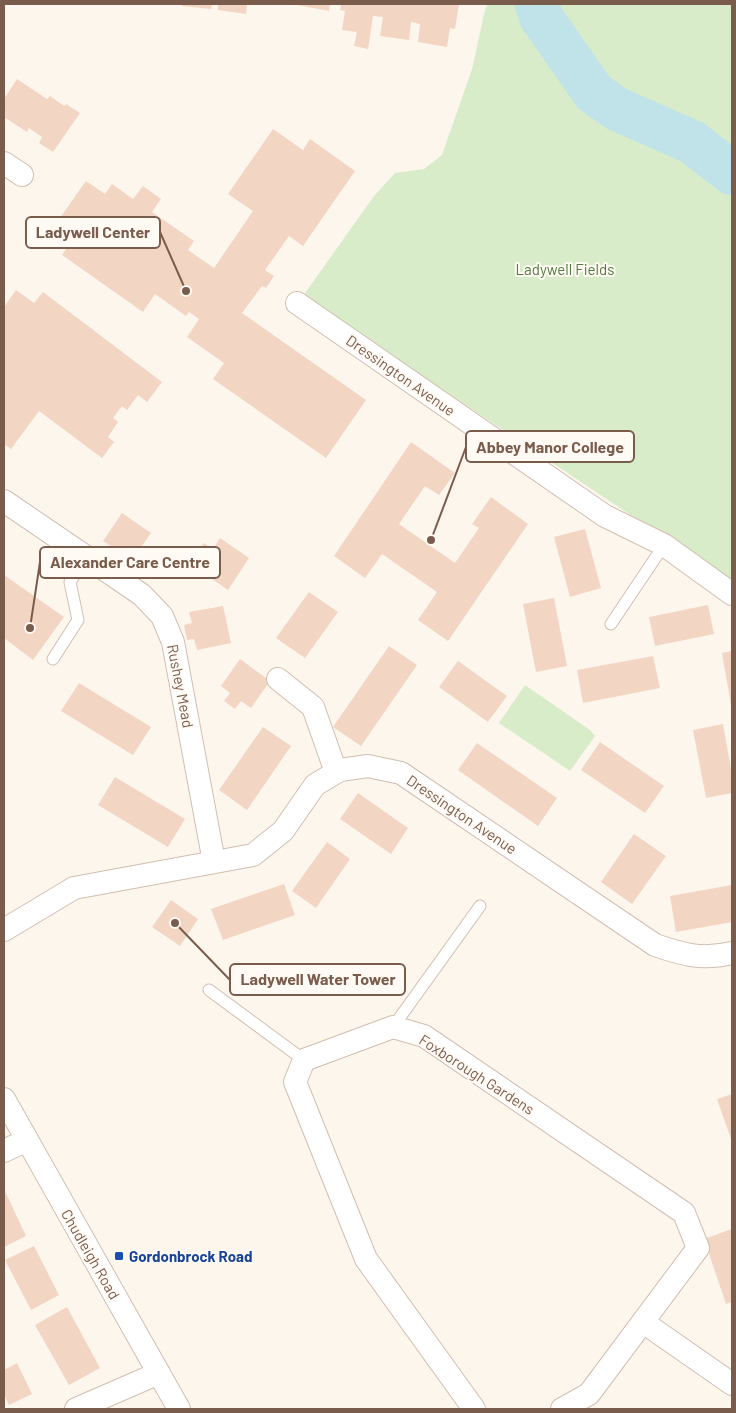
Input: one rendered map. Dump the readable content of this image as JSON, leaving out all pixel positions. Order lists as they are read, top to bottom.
{
  "streets": {
    "street": [
      "Dressington Avenue",
      "Rushey Mead",
      "Foxborough Gardens",
      "Chudleigh Road"
    ]
  },
  "crossings": [
    ["Dressington Avenue", "Rushey Mead"]
  ],
  "parks": ["Ladywell Fields"],
  "places": {
    "other": [
      "Ladywell Center",
      "Abbey Manor College",
      "Alexander Care Centre",
      "Ladywell Water Tower"
    ],
    "transit": ["Gordonbrock Road"]
  }
}
